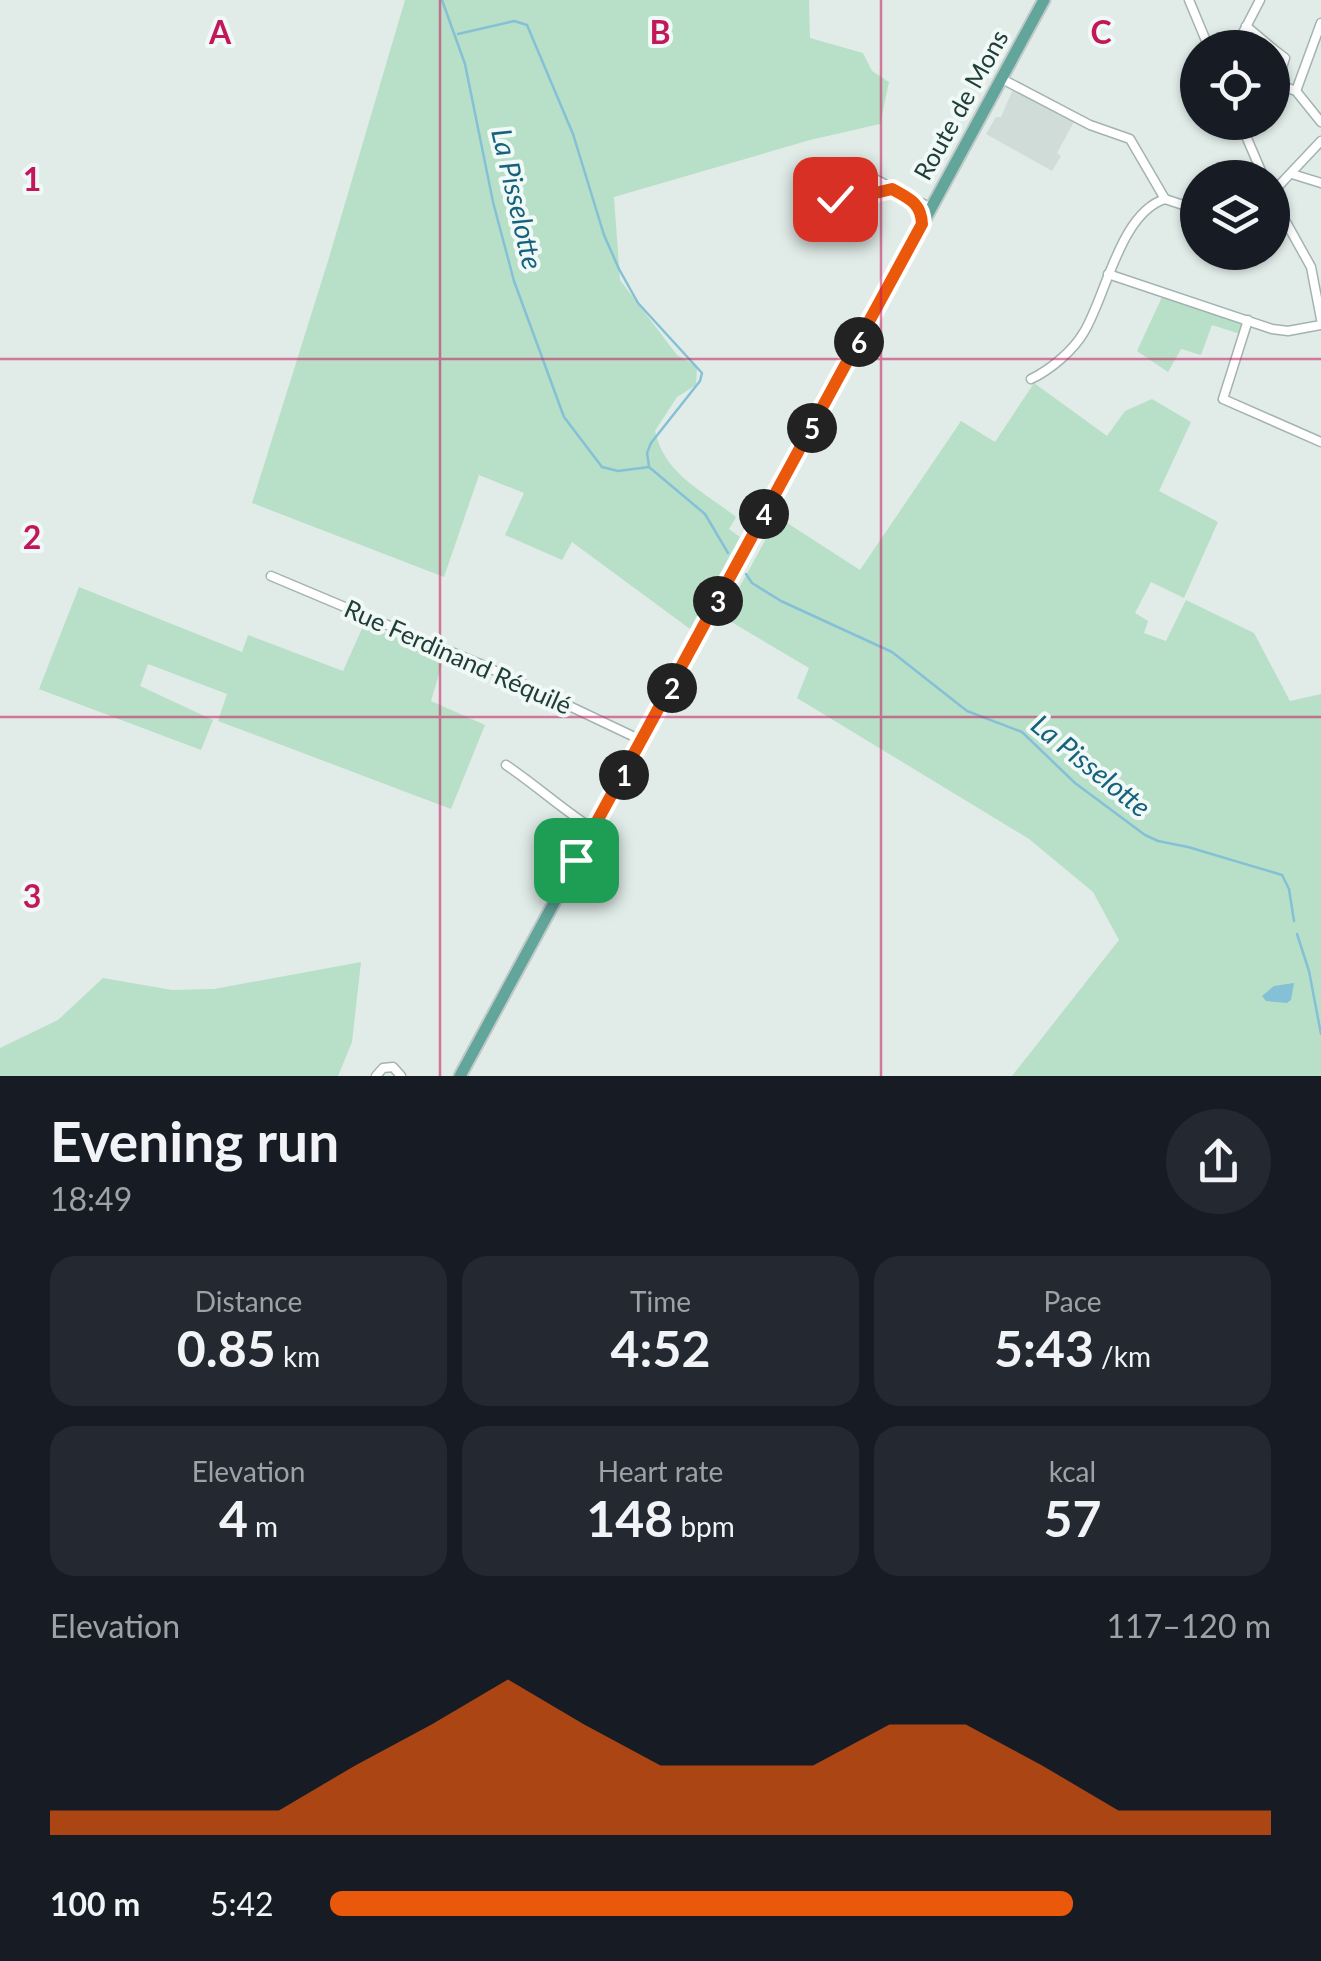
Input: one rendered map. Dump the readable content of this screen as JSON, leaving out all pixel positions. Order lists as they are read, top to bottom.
{
  "streets": {
    "main road": ["Route de Mons"],
    "street": ["Rue Ferdinand Réquilé"]
  },
  "crossings": [
    ["Route de Mons", "Rue Ferdinand Réquilé"]
  ],
  "water": ["La Pisselotte"],
  "page": {
    "pins": [
      "6",
      "5",
      "4",
      "3",
      "2",
      "1"
    ],
    "heading": ["Evening run", "18:49"],
    "stats": [
      ["Distance", "0.85 km"],
      ["Time", "4:52"],
      ["Pace", "5:43 /km"],
      ["Elevation", "4 m"],
      ["Heart rate", "148 bpm"],
      ["kcal", "57"]
    ],
    "chart": ["Elevation", "117–120 m"],
    "list": [
      {
        "name": "100 m",
        "note": "5:42"
      }
    ]
  },
  "grid": {
    "columns": ["A", "B", "C"],
    "rows": ["1", "2", "3"]
  }
}
